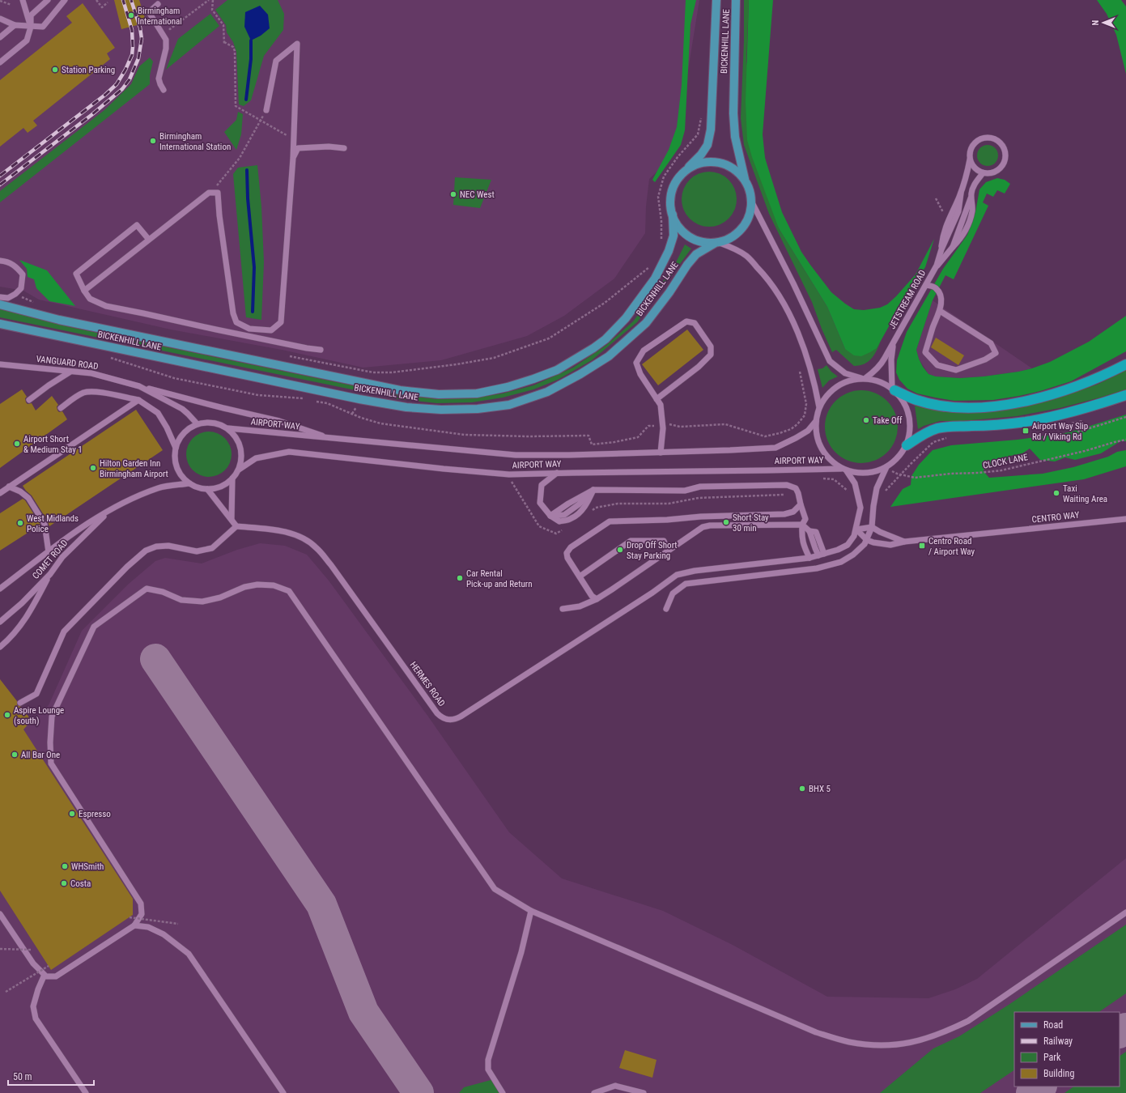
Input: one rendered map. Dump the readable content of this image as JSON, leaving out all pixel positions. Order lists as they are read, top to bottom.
{
  "streets": {
    "main road": ["BICKENHILL LANE"],
    "street": [
      "JETSTREAM ROAD",
      "VANGUARD ROAD",
      "AIRPORT WAY",
      "CENTRO WAY",
      "COMET ROAD",
      "HERMES ROAD"
    ],
    "path": ["CLOCK LANE"]
  },
  "crossings": [
    ["JETSTREAM ROAD", "AIRPORT WAY"],
    ["JETSTREAM ROAD", "CLOCK LANE"],
    ["JETSTREAM ROAD", "HERMES ROAD"],
    ["VANGUARD ROAD", "AIRPORT WAY"],
    ["AIRPORT WAY", "CLOCK LANE"],
    ["AIRPORT WAY", "HERMES ROAD"],
    ["CLOCK LANE", "HERMES ROAD"]
  ],
  "places": {
    "other": [
      "Birmingham International",
      "Station Parking",
      "Birmingham International Station",
      "NEC West",
      "Take Off",
      "Airport Short & Medium Stay 1",
      "Hilton Garden Inn Birmingham Airport",
      "Taxi Waiting Area",
      "Short Stay 30 min",
      "West Midlands Police",
      "Drop Off Short Stay Parking",
      "Car Rental Pick-up and Return",
      "Aspire Lounge (south)",
      "All Bar One",
      "BHX 5",
      "Espresso",
      "WHSmith",
      "Costa"
    ],
    "transit": ["Airport Way Slip Rd / Viking Rd", "Centro Road / Airport Way"]
  },
  "legend": [
    "Road",
    "Railway",
    "Park",
    "Building"
  ],
  "scale_bar": "50 m",
  "north": "left"
}
